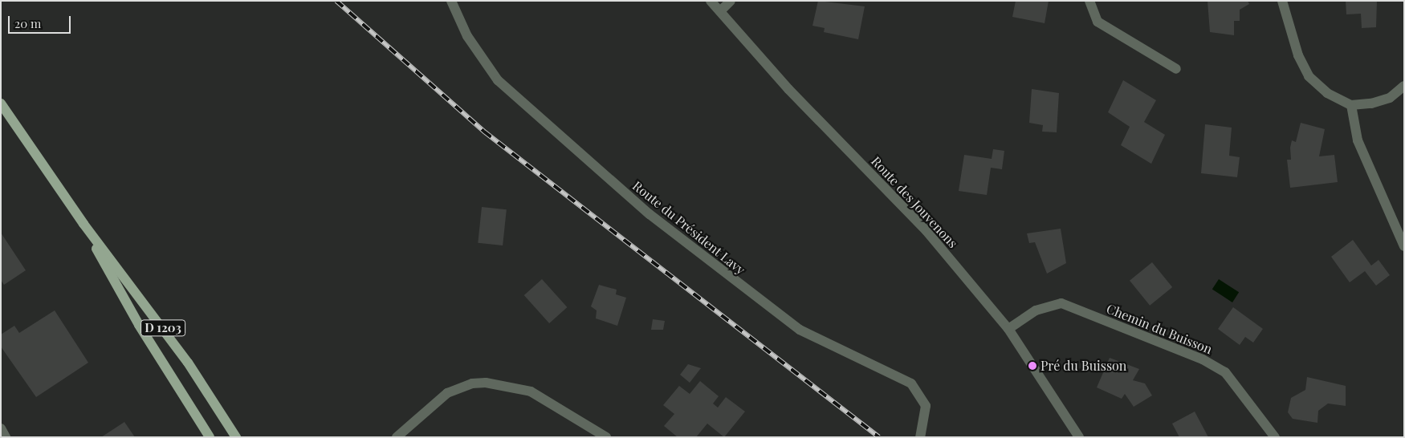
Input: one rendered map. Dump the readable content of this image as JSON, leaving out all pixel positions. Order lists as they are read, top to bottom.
{
  "streets": {
    "main road": ["D 1203"],
    "street": ["Route des Jouvenons", "Route du Président Lavy", "Chemin du Buisson"]
  },
  "crossings": [
    ["Route des Jouvenons", "Chemin du Buisson"]
  ],
  "places": ["Pré du Buisson"],
  "scale_bar": "20 m"
}
